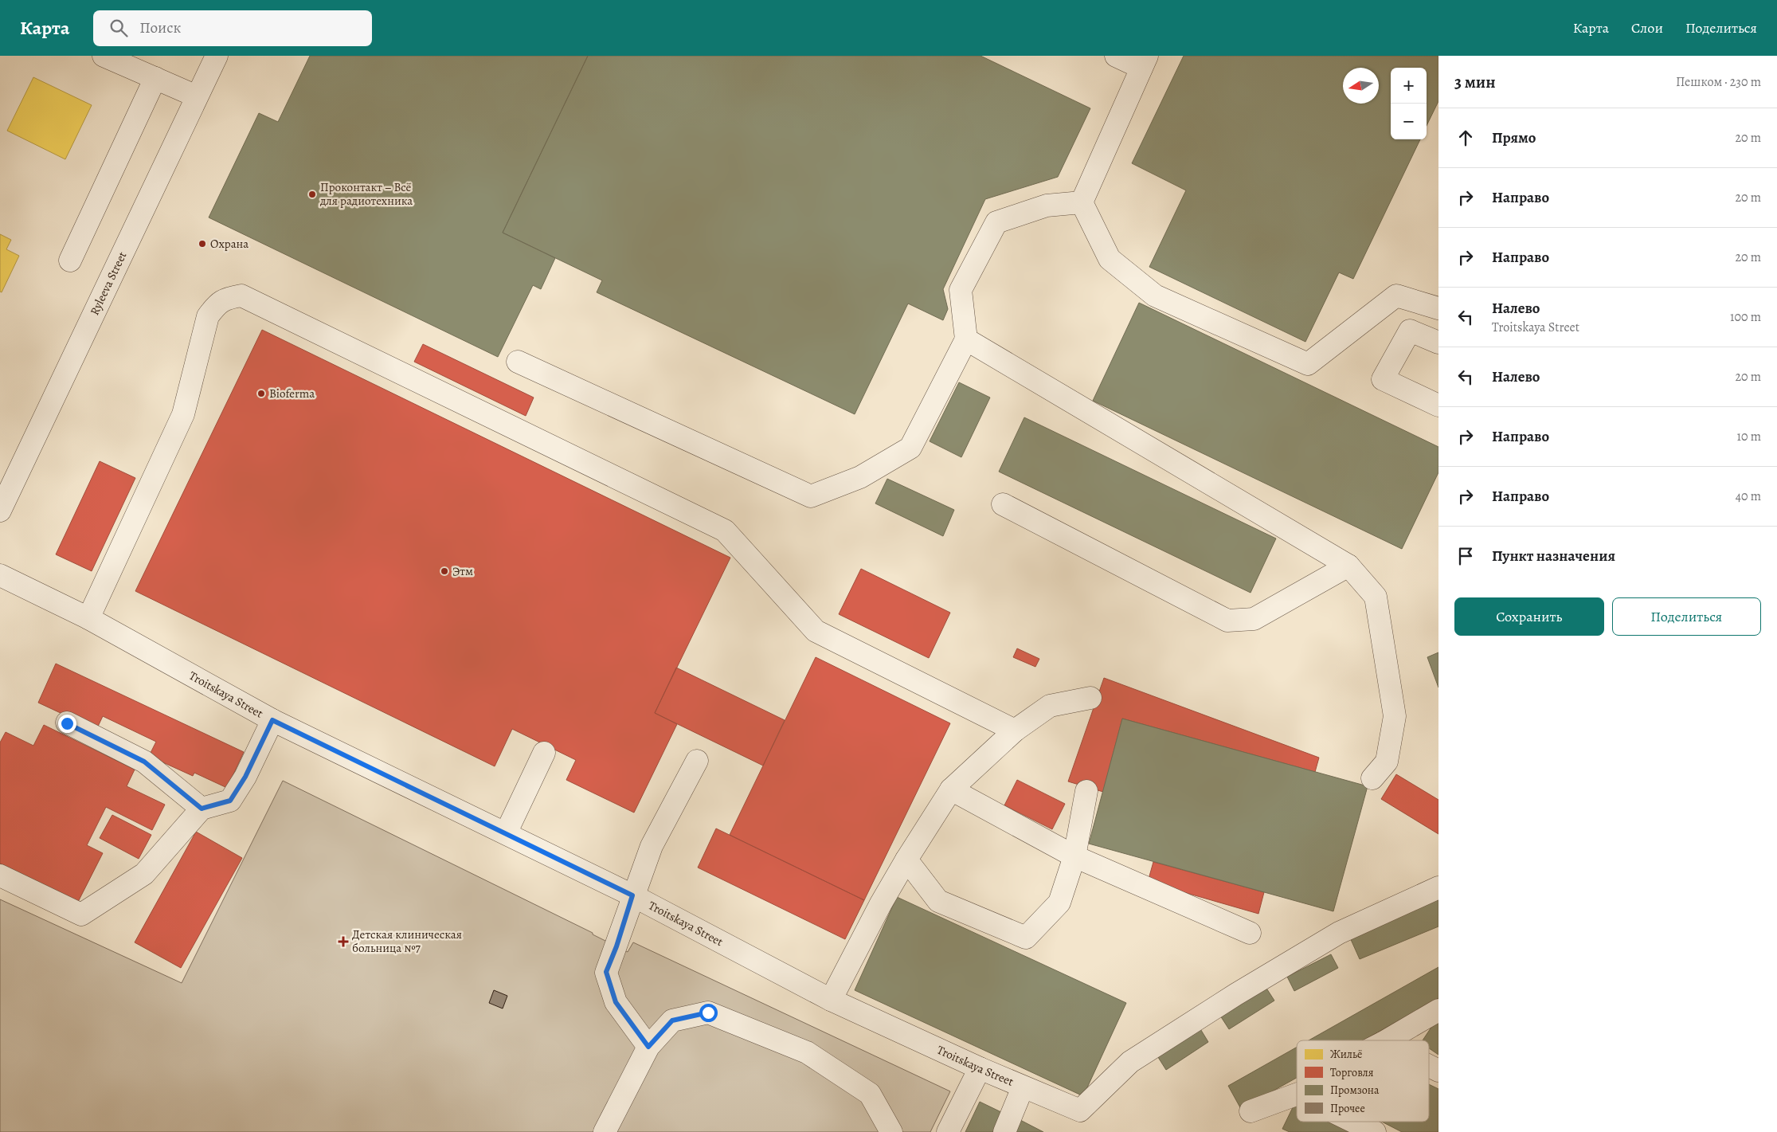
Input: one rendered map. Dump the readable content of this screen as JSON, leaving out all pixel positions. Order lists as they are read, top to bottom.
{
  "streets": {
    "street": ["Ryleeva Street", "Troitskaya Street"]
  },
  "places": {
    "other": [
      "Проконтакт – Всё для радиотехника",
      "Охрана",
      "Bioferma",
      "Этм"
    ],
    "health": ["Детская клиническая больница №7"]
  },
  "legend": [
    "Жильё",
    "Торговля",
    "Промзона",
    "Прочее"
  ],
  "north": "left",
  "page": {
    "header": "Карта",
    "search": "Поиск",
    "nav": ["Карта", "Слои", "Поделиться"],
    "heading": ["3 мин", "Пешком · 230 m"],
    "map_buttons": ["+", "−"],
    "list": [
      ["Прямо", "20 m"],
      ["Направо", "20 m"],
      ["Направо", "20 m"],
      ["Налево", "Troitskaya Street", "100 m"],
      ["Налево", "20 m"],
      ["Направо", "10 m"],
      ["Направо", "40 m"],
      "Пункт назначения"
    ],
    "buttons": ["Сохранить", "Поделиться"]
  }
}
